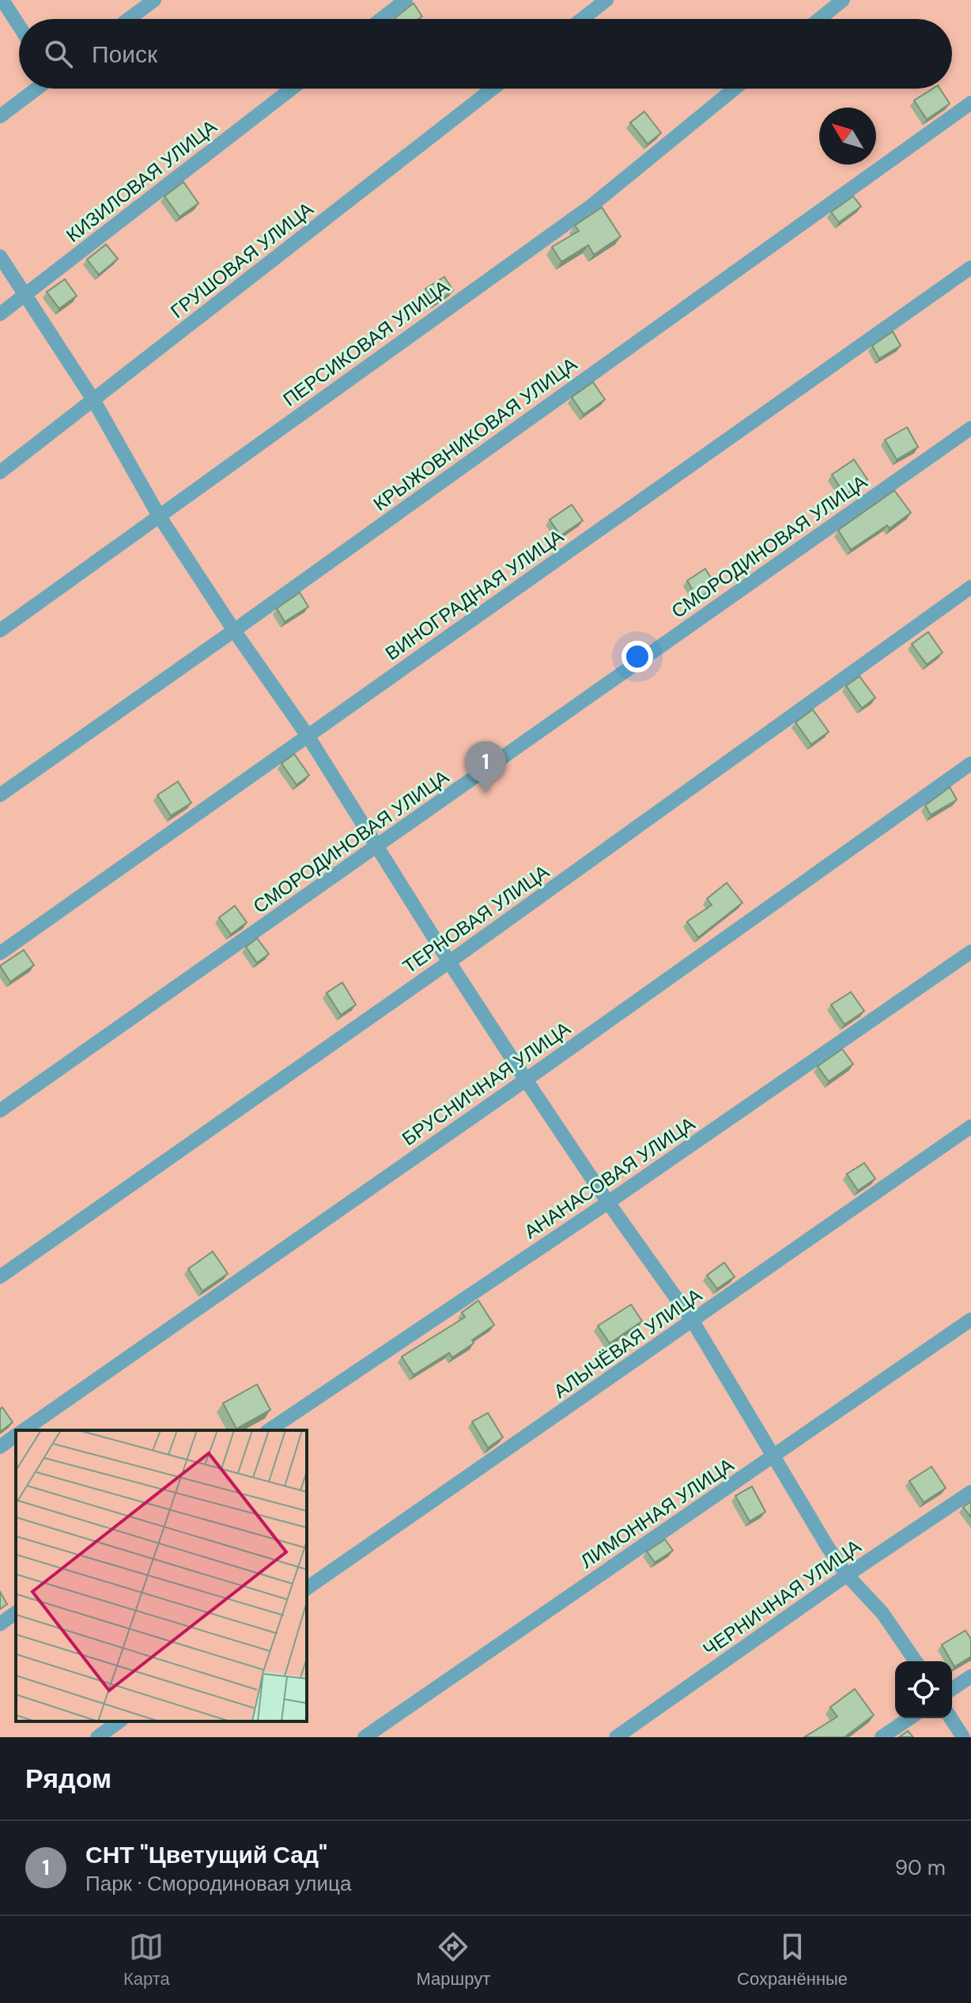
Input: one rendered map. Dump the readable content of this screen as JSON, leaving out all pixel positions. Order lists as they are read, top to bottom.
{
  "streets": {
    "street": [
      "КИЗИЛОВАЯ УЛИЦА",
      "ГРУШОВАЯ УЛИЦА",
      "ПЕРСИКОВАЯ УЛИЦА",
      "КРЫЖОВНИКОВАЯ УЛИЦА",
      "СМОРОДИНОВАЯ УЛИЦА",
      "ВИНОГРАДНАЯ УЛИЦА",
      "ТЕРНОВАЯ УЛИЦА",
      "БРУСНИЧНАЯ УЛИЦА",
      "АНАНАСОВАЯ УЛИЦА",
      "АЛЫЧЁВАЯ УЛИЦА",
      "ЛИМОННАЯ УЛИЦА",
      "ЧЕРНИЧНАЯ УЛИЦА"
    ]
  },
  "north": "top left",
  "page": {
    "search": "Поиск",
    "pins": "1",
    "heading": "Рядом",
    "list": [
      {
        "mark": "1",
        "name": "СНТ \"Цветущий Сад\"",
        "note": "Парк · Смородиновая улица",
        "value": "90 m"
      }
    ],
    "nav": ["Карта", "Маршрут", "Сохранённые"]
  }
}
